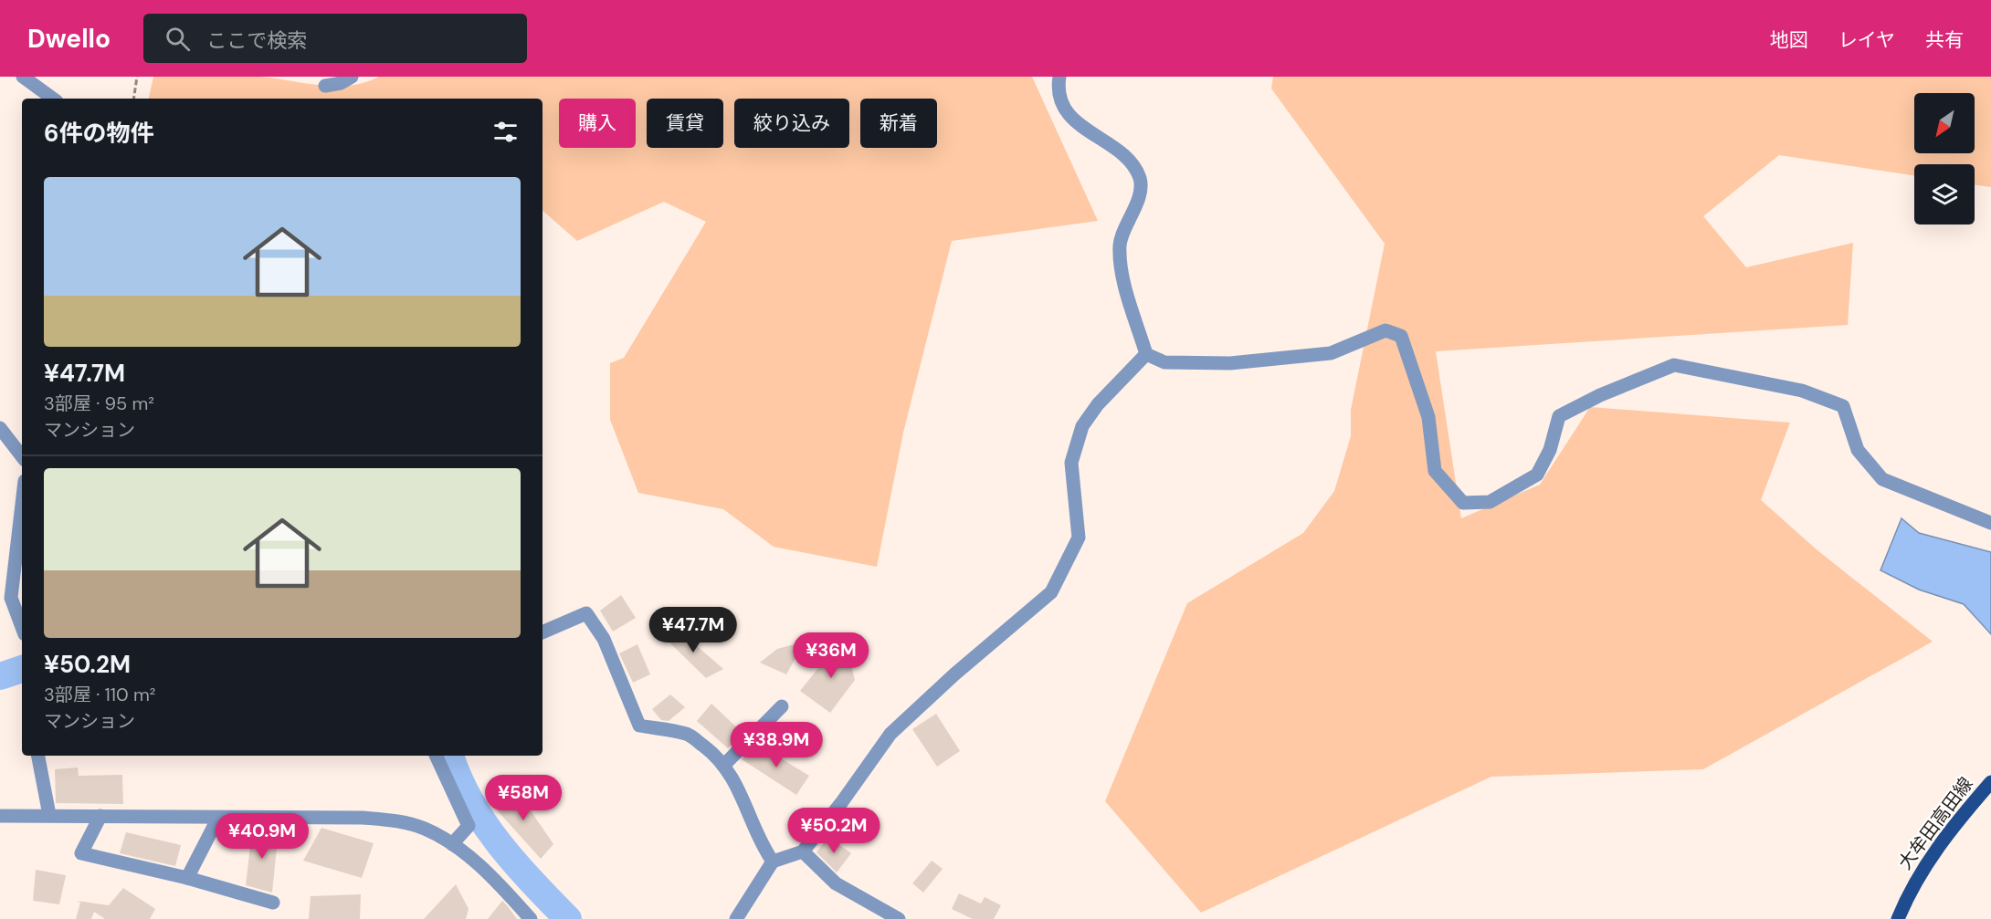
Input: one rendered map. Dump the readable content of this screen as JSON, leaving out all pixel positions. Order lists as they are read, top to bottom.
{
  "streets": {
    "main road": ["大牟田高田線"]
  },
  "north": "bottom left",
  "page": {
    "header": "Dwello",
    "search": "ここで検索",
    "nav": ["地図", "レイヤ", "共有"],
    "chip": [
      "購入",
      "賃貸",
      "絞り込み",
      "新着"
    ],
    "heading": "6件の物件",
    "list": [
      {
        "name": "¥47.7M",
        "note": "3部屋 · 95 m² · マンション"
      },
      {
        "name": "¥50.2M",
        "note": "3部屋 · 110 m² · マンション"
      }
    ],
    "price": [
      "¥47.7M",
      "¥36M",
      "¥38.9M",
      "¥58M",
      "¥50.2M",
      "¥40.9M"
    ]
  }
}
